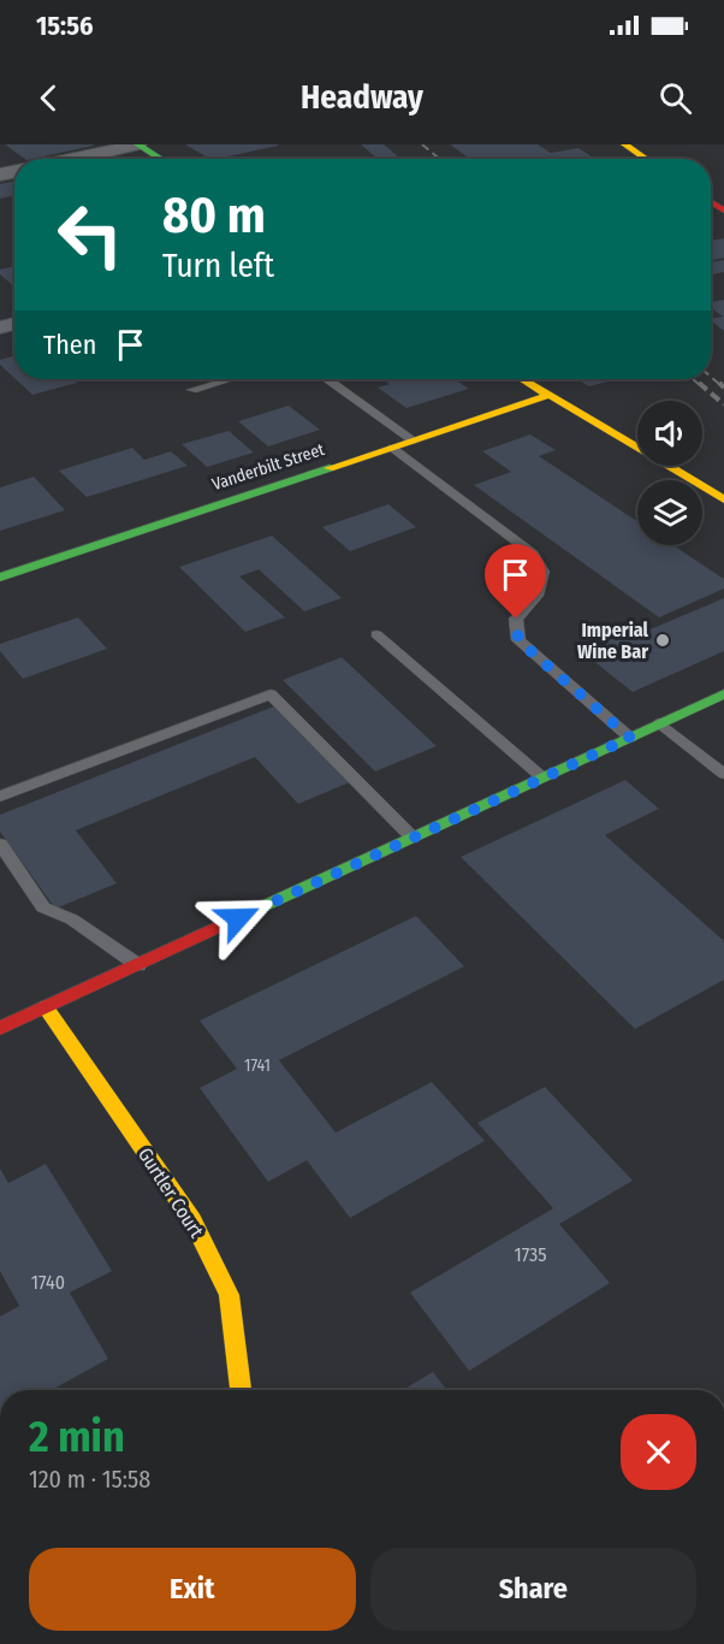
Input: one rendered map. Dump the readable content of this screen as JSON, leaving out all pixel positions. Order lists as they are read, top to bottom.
{
  "streets": {
    "street": ["Vanderbilt Street", "Gurtler Court"]
  },
  "places": ["Imperial Wine Bar"],
  "house_numbers": ["1741", "1735", "1740"],
  "page": {
    "status": "15:56",
    "header": "Headway",
    "turn": ["80 m", "Turn left"],
    "then": "Then",
    "heading": ["2 min", "120 m · 15:58"],
    "buttons": ["Exit", "Share"]
  }
}
